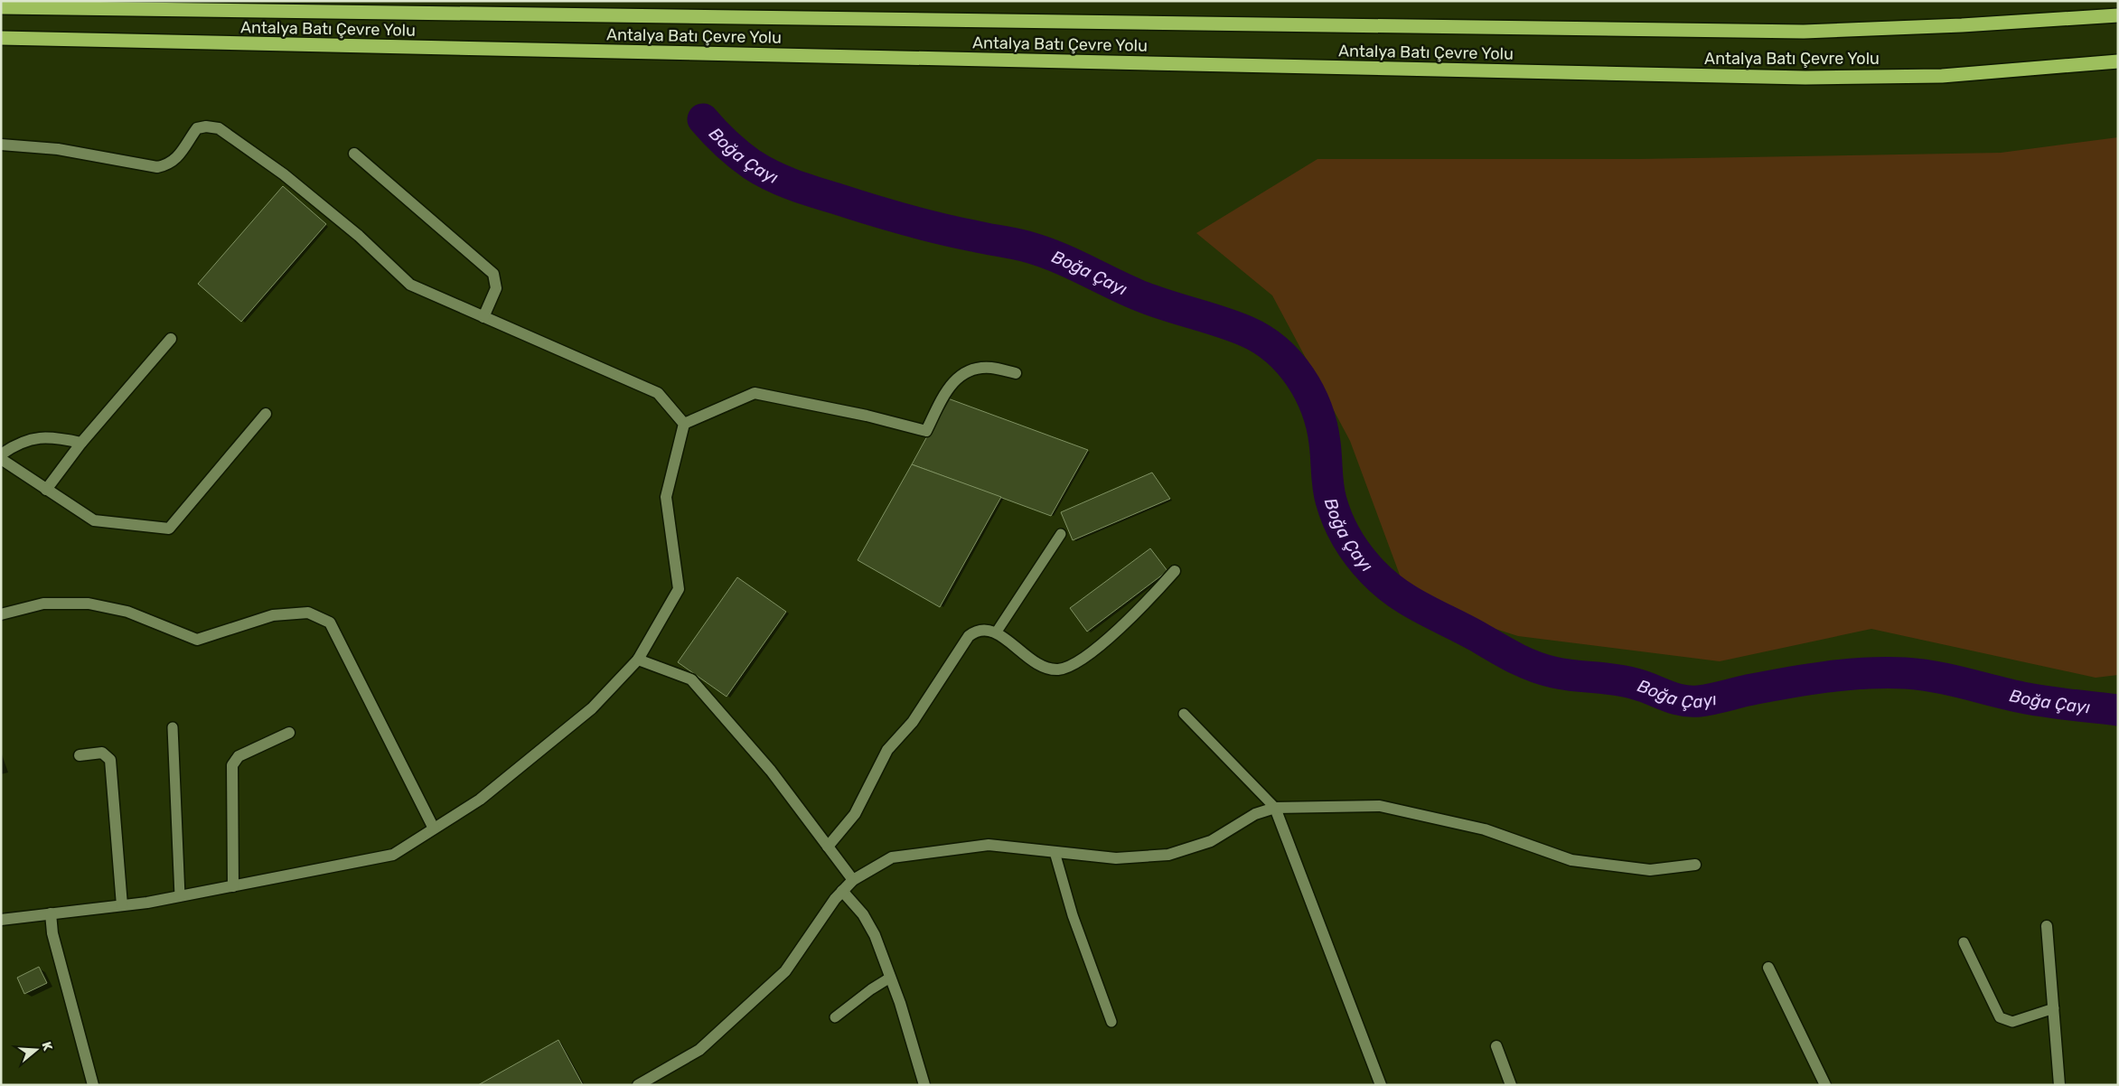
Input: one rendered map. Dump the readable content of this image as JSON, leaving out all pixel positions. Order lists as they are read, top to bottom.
{
  "streets": {
    "highway": ["Antalya Batı Çevre Yolu"]
  },
  "water": ["Boğa Çayı"],
  "north": "right"
}
